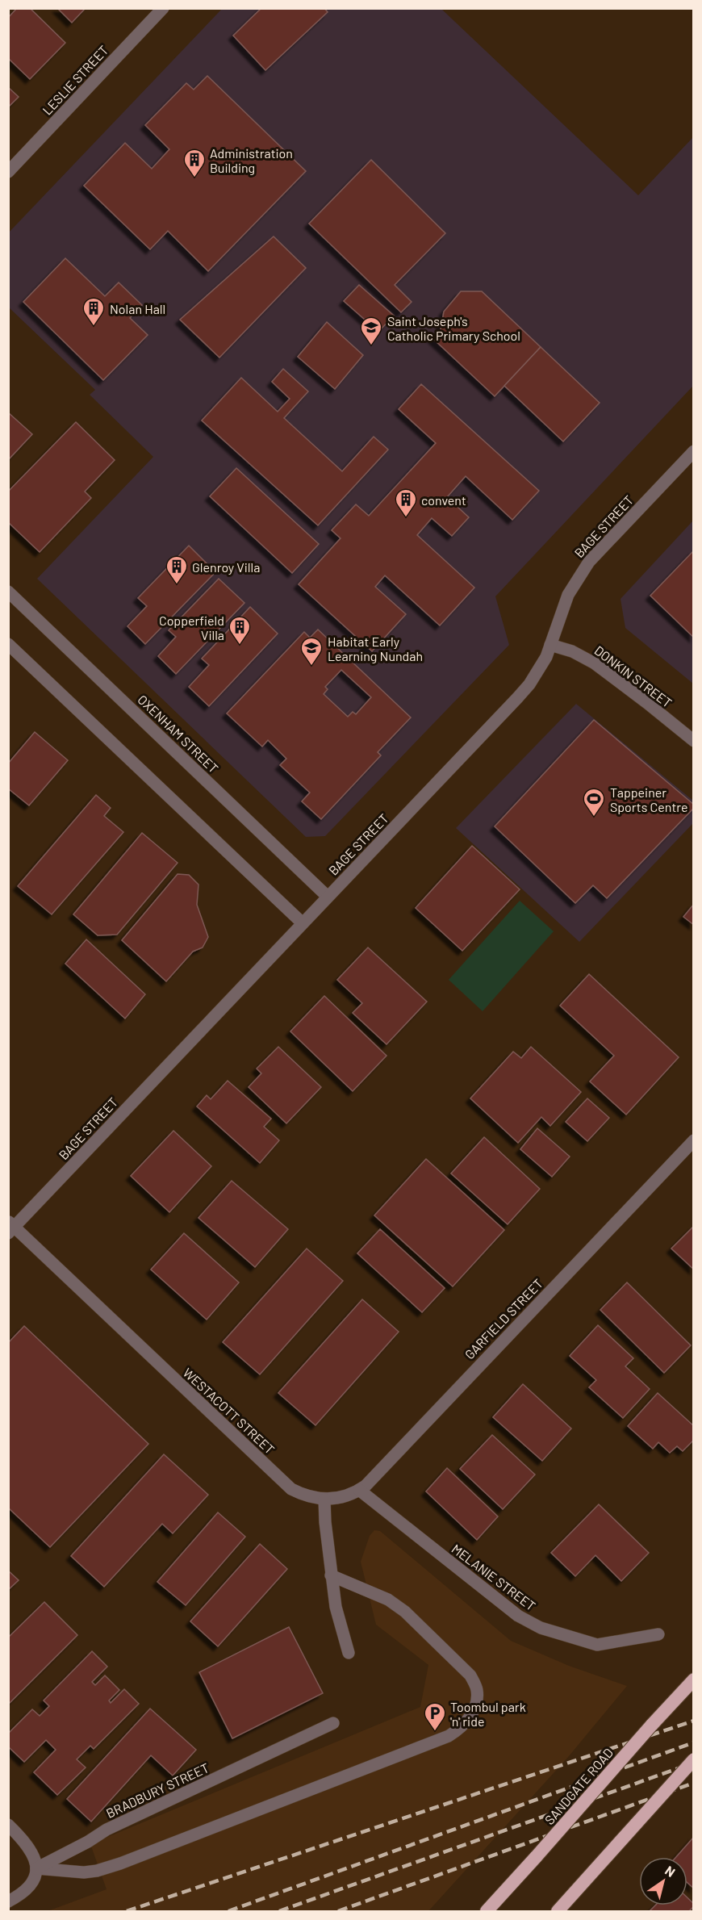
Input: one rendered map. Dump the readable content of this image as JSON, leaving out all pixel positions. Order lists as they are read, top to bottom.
{
  "streets": {
    "highway": ["SANDGATE ROAD"],
    "street": [
      "LESLIE STREET",
      "BAGE STREET",
      "DONKIN STREET",
      "OXENHAM STREET",
      "GARFIELD STREET",
      "WESTACOTT STREET",
      "MELANIE STREET",
      "BRADBURY STREET"
    ]
  },
  "crossings": [
    ["BAGE STREET", "DONKIN STREET"],
    ["BAGE STREET", "OXENHAM STREET"],
    ["BAGE STREET", "WESTACOTT STREET"],
    ["GARFIELD STREET", "WESTACOTT STREET"],
    ["GARFIELD STREET", "MELANIE STREET"]
  ],
  "places": {
    "building": [
      "Administration Building",
      "Nolan Hall",
      "convent",
      "Glenroy Villa",
      "Copperfield Villa"
    ],
    "school or university": ["Saint Joseph's Catholic Primary School", "Habitat Early Learning Nundah"],
    "sports": ["Tappeiner Sports Centre"],
    "parking": ["Toombul park 'n' ride"]
  },
  "north": "top right"
}
